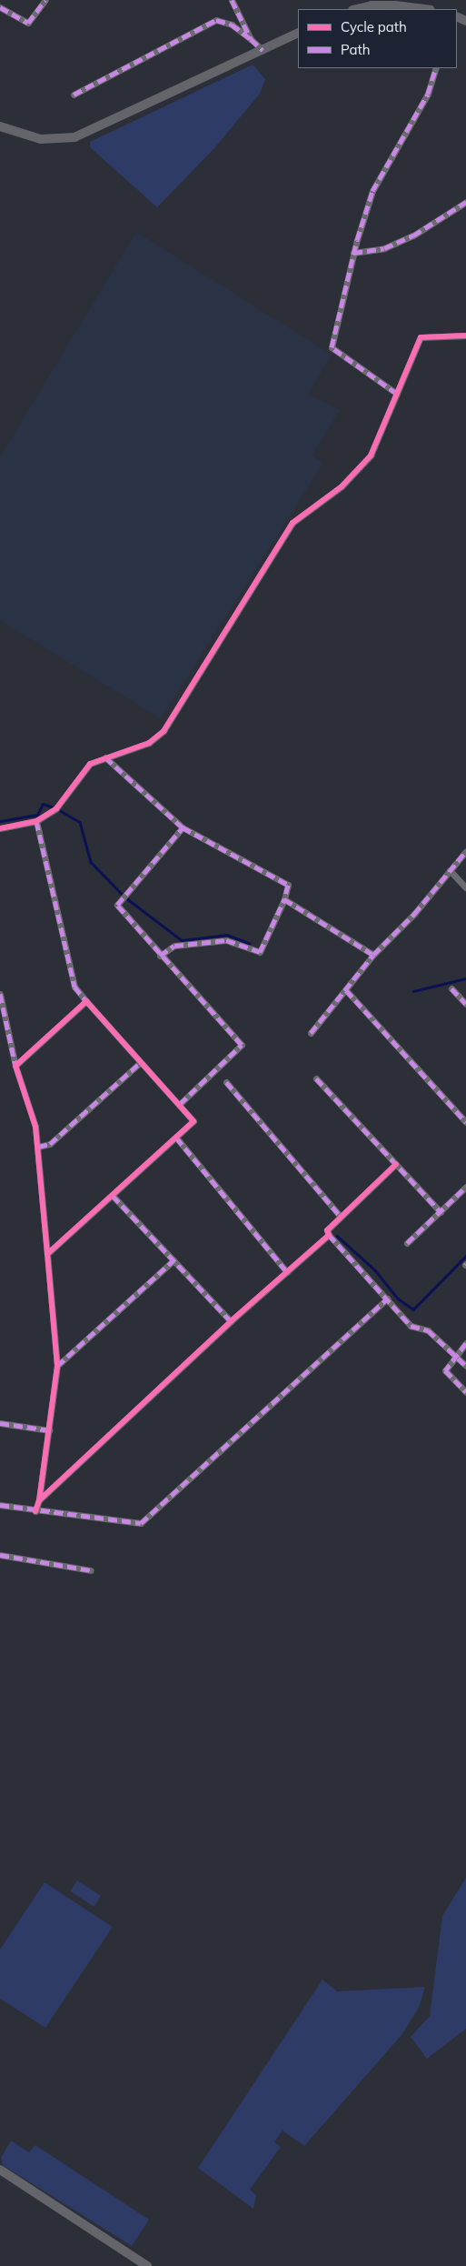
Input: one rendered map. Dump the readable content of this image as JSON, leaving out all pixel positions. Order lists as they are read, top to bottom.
{
  "legend": ["Cycle path", "Path"]
}
